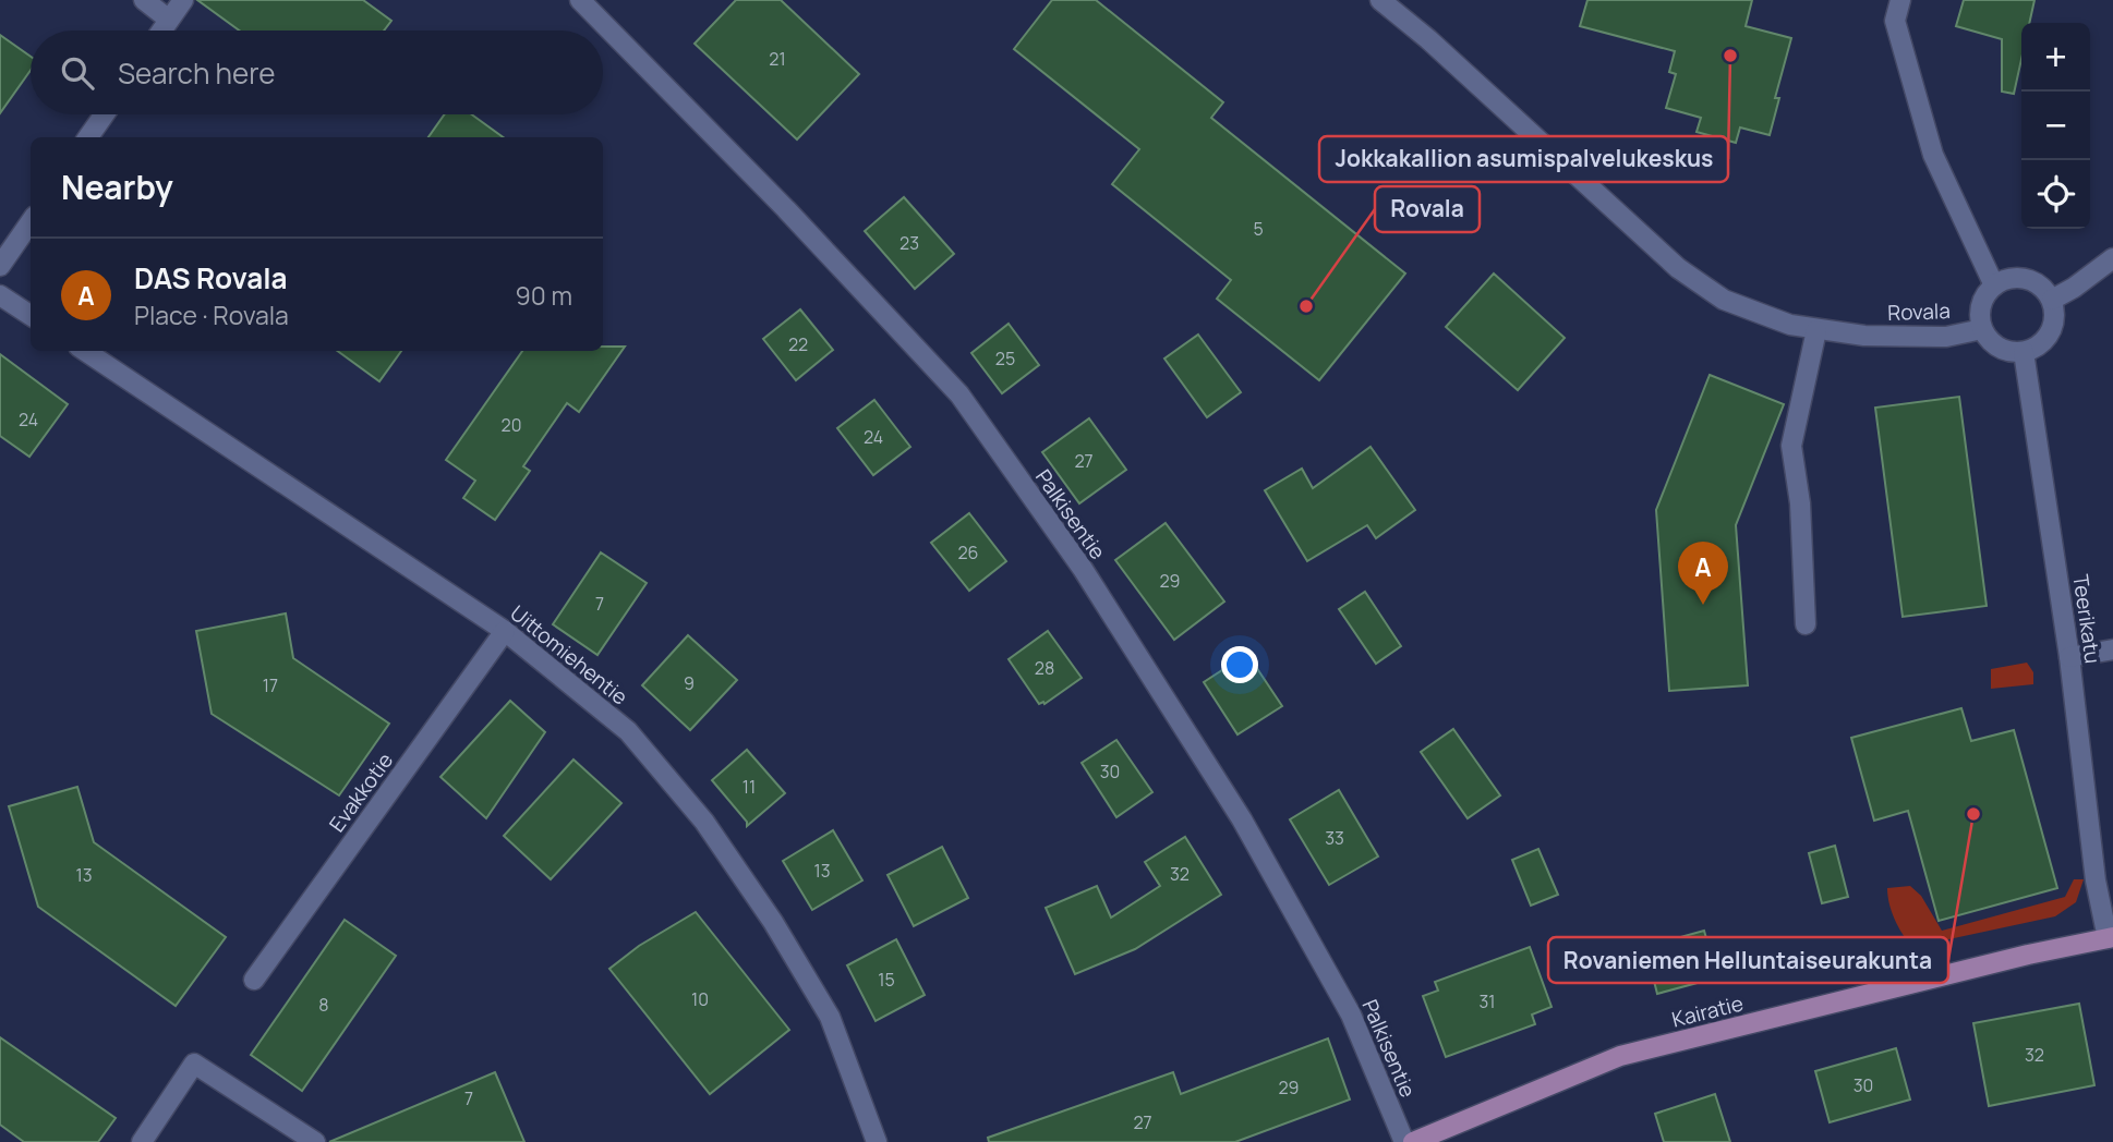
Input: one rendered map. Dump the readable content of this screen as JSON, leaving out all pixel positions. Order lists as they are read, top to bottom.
{
  "streets": {
    "main road": ["Kairatie"],
    "street": [
      "Rovala",
      "Palkisentie",
      "Teerikatu",
      "Uittomiehentie",
      "Evakkotie"
    ]
  },
  "crossings": [
    ["Rovala", "Teerikatu"],
    ["Teerikatu", "Kairatie"],
    ["Uittomiehentie", "Evakkotie"]
  ],
  "places": ["Jokkakallion asumispalvelukeskus", "Rovala", "Rovaniemen Helluntaiseurakunta"],
  "house_numbers": [
    "21",
    "5",
    "23",
    "22",
    "25",
    "24",
    "20",
    "24",
    "27",
    "26",
    "29",
    "7",
    "28",
    "9",
    "17",
    "30",
    "11",
    "33",
    "13",
    "32",
    "13",
    "15",
    "10",
    "31",
    "8",
    "32",
    "30",
    "29",
    "7",
    "27"
  ],
  "page": {
    "map_buttons": ["+", "−"],
    "search": "Search here",
    "heading": "Nearby",
    "list": [
      {
        "mark": "A",
        "name": "DAS Rovala",
        "note": "Place · Rovala",
        "value": "90 m"
      }
    ],
    "pins": "A"
  }
}
